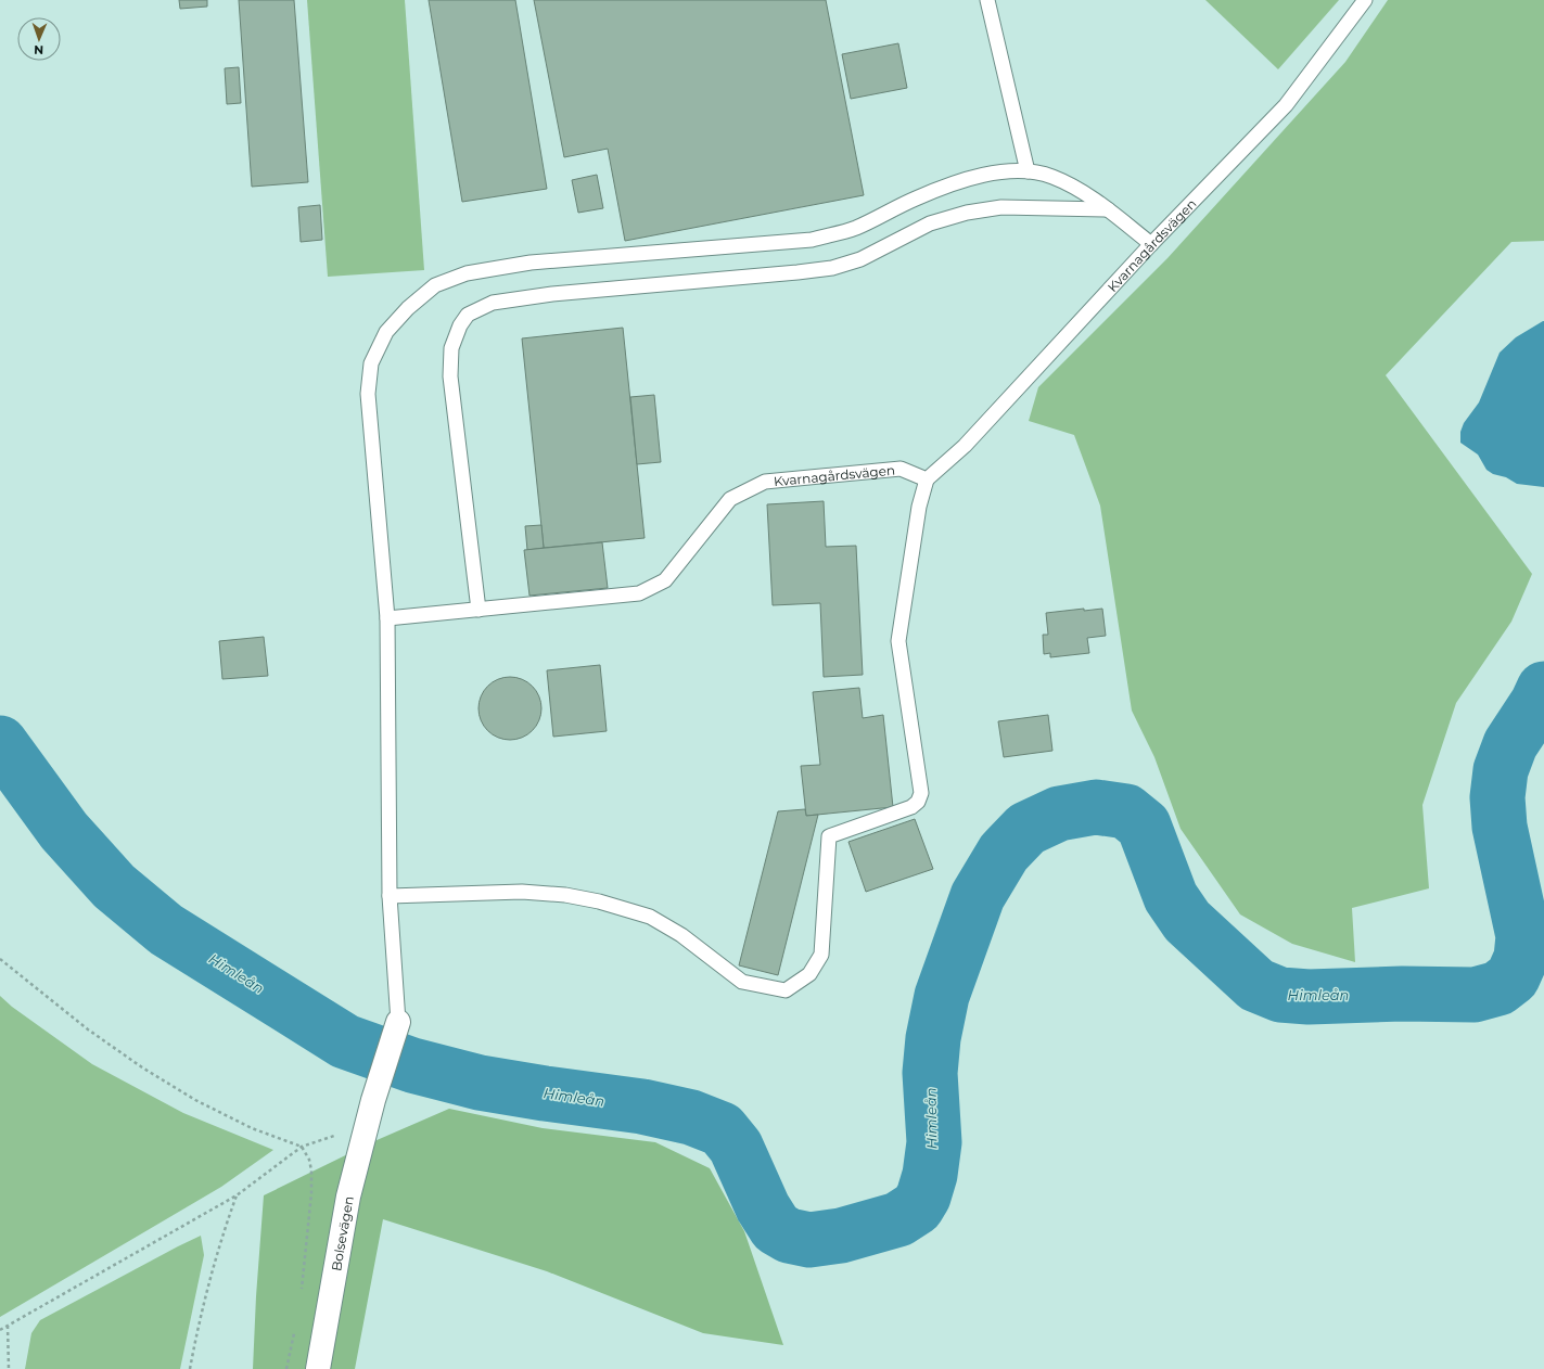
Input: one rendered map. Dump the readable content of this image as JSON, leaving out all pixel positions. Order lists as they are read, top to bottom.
{
  "streets": {
    "street": ["Bolsevägen"],
    "lane": ["Kvarnagårdsvägen"]
  },
  "water": ["Himleån"],
  "north": "bottom"
}
